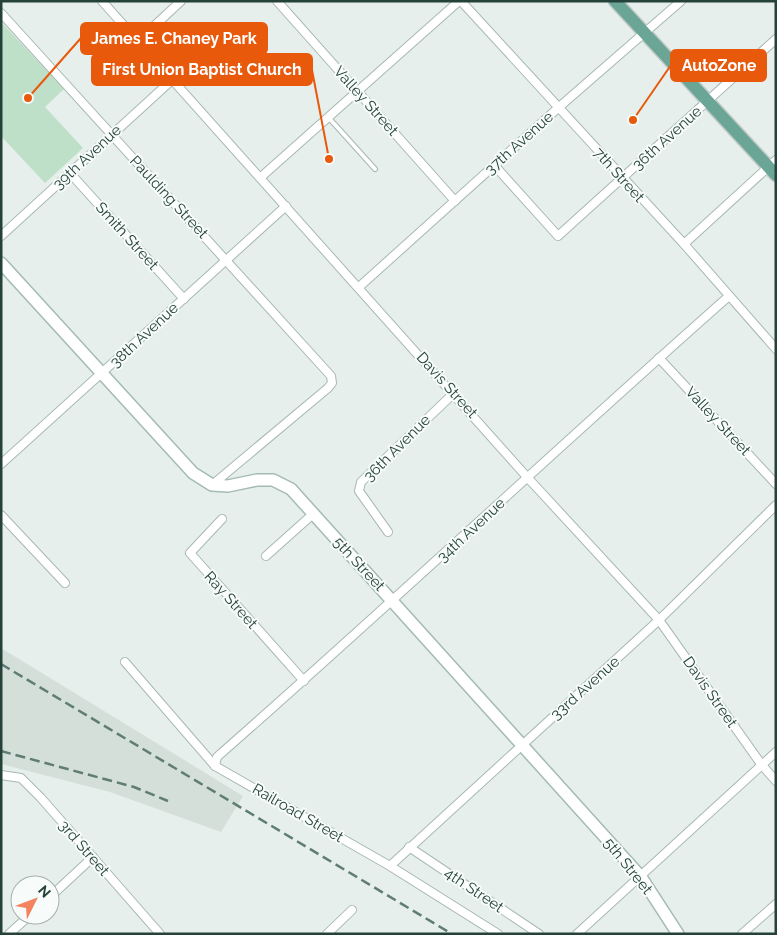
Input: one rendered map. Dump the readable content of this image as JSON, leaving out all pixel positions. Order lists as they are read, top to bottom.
{
  "streets": {
    "street": [
      "Valley Street",
      "36th Avenue",
      "37th Avenue",
      "39th Avenue",
      "7th Street",
      "Paulding Street",
      "Smith Street",
      "38th Avenue",
      "Davis Street",
      "34th Avenue",
      "5th Street",
      "Ray Street",
      "33rd Avenue",
      "Railroad Street",
      "3rd Street",
      "4th Street"
    ]
  },
  "crossings": [
    ["Valley Street", "37th Avenue"],
    ["Valley Street", "34th Avenue"],
    ["36th Avenue", "37th Avenue"],
    ["36th Avenue", "7th Street"],
    ["36th Avenue", "Davis Street"],
    ["37th Avenue", "7th Street"],
    ["37th Avenue", "Davis Street"],
    ["39th Avenue", "Paulding Street"],
    ["39th Avenue", "Smith Street"],
    ["39th Avenue", "Davis Street"],
    ["7th Street", "34th Avenue"],
    ["Paulding Street", "38th Avenue"],
    ["Paulding Street", "5th Street"],
    ["Smith Street", "38th Avenue"],
    ["38th Avenue", "Davis Street"],
    ["Davis Street", "34th Avenue"],
    ["Davis Street", "33rd Avenue"],
    ["34th Avenue", "5th Street"],
    ["34th Avenue", "Ray Street"],
    ["34th Avenue", "Railroad Street"],
    ["5th Street", "33rd Avenue"],
    ["33rd Avenue", "Railroad Street"],
    ["33rd Avenue", "4th Street"]
  ],
  "places": ["James E. Chaney Park", "AutoZone", "First Union Baptist Church"],
  "north": "top right"
}
